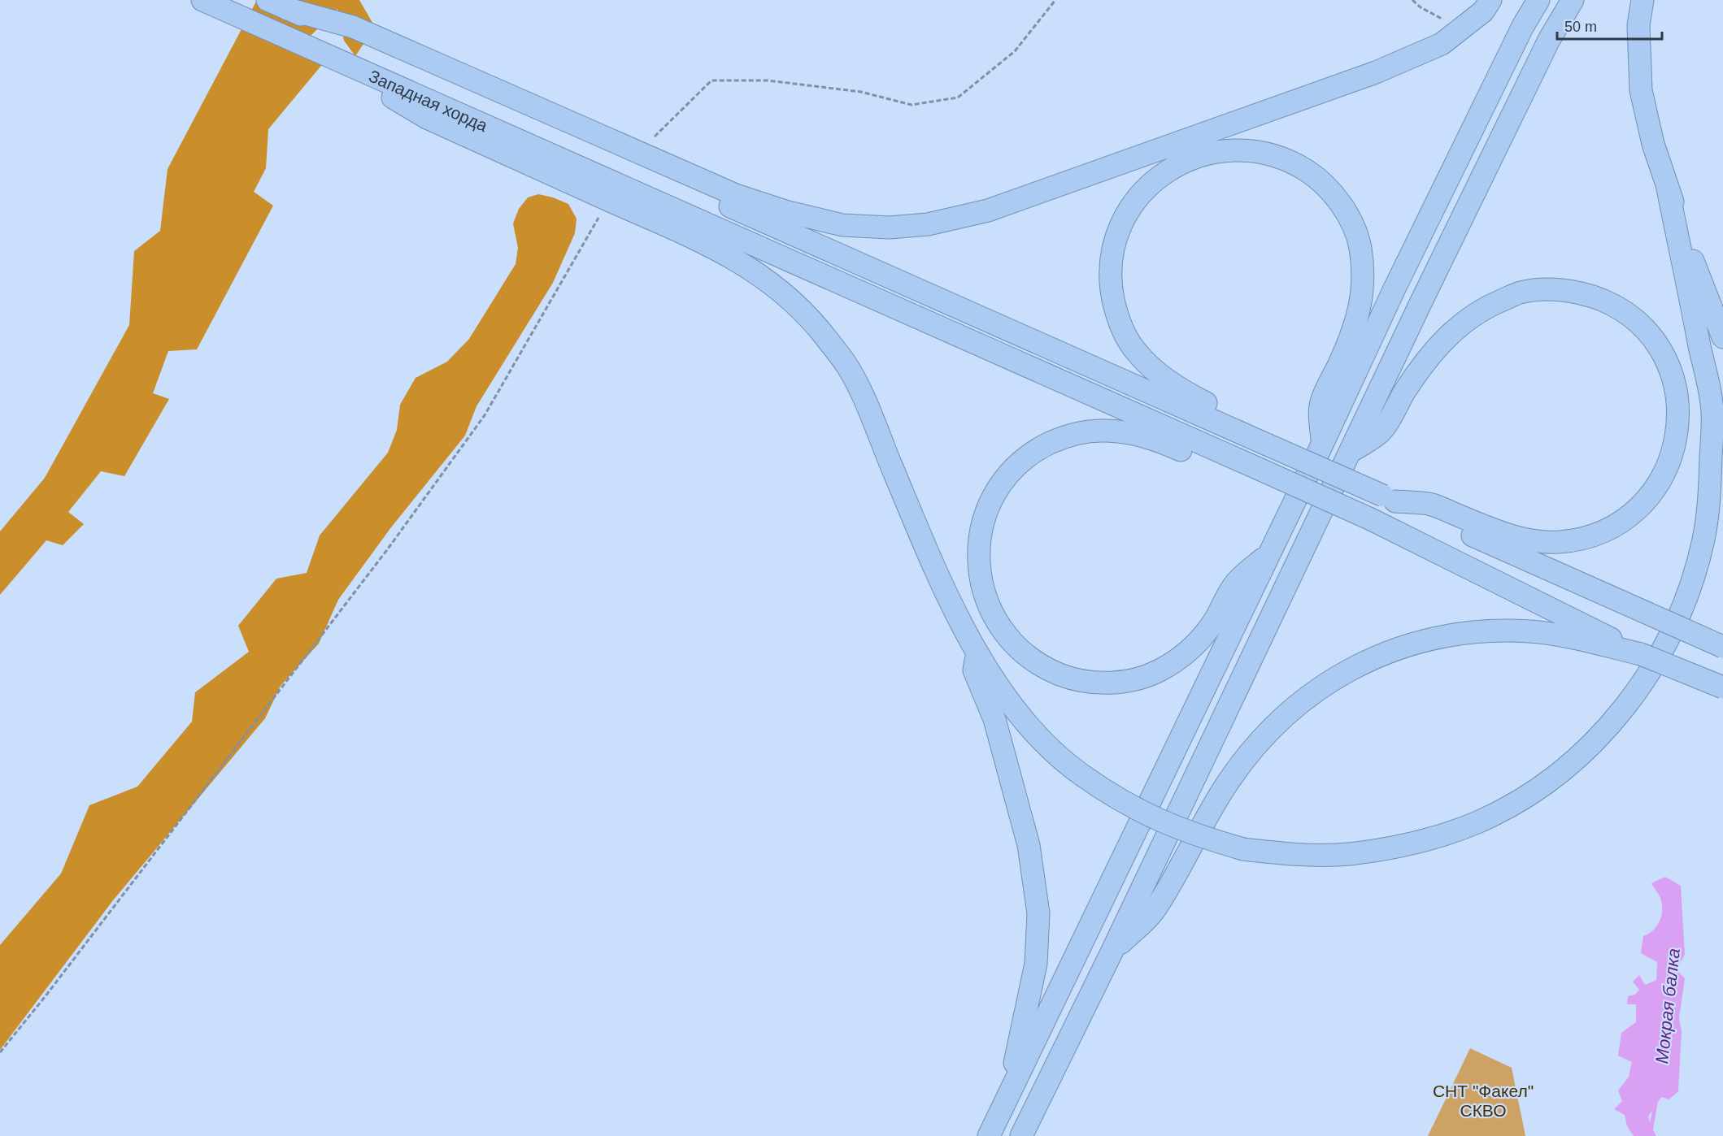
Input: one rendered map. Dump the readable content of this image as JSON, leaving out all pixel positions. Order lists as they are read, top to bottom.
{
  "streets": {
    "highway": ["Западная хорда"]
  },
  "water": ["Мокрая балка"],
  "parks": ["СНТ \"Факел\" СКВО"],
  "scale_bar": "50 m"
}
